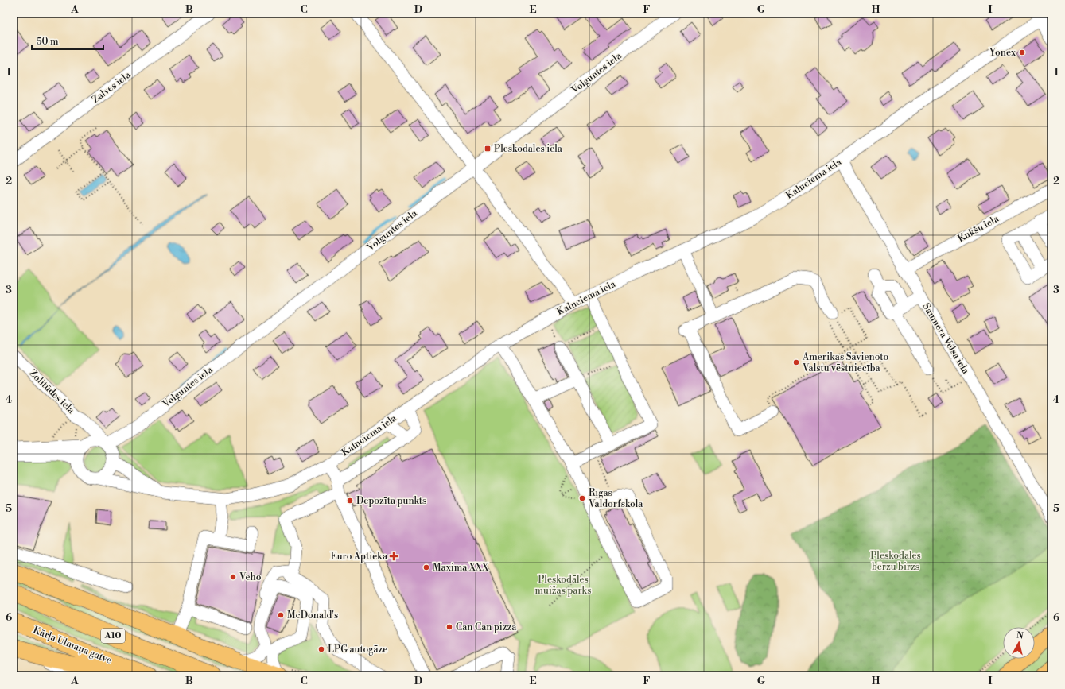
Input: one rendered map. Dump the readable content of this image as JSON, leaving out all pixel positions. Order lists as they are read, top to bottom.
{
  "streets": {
    "highway": ["A10", "Kārļa Ulmaņa gatve"],
    "street": [
      "Volguntes iela",
      "Zalves iela",
      "Kalnciema iela",
      "Kukšu iela",
      "Samnera Velsa iela",
      "Zolitūdes iela"
    ]
  },
  "crossings": [
    ["Volguntes iela", "Kalnciema iela"],
    ["Volguntes iela", "Zolitūdes iela"],
    ["Kalnciema iela", "Samnera Velsa iela"],
    ["Kalnciema iela", "Zolitūdes iela"],
    ["Kukšu iela", "Samnera Velsa iela"]
  ],
  "parks": ["Pleskodāles bērzu birzs", "Pleskodāles muižas parks"],
  "places": {
    "other": [
      "Yonex",
      "Amerikas Savienoto Valstu vēstniecība",
      "Rīgas Valdorfskola",
      "Depozīta punkts",
      "Maxima XXX",
      "Veho",
      "McDonald's",
      "Can Can pizza",
      "LPG autogāze"
    ],
    "transit": ["Pleskodāles iela"],
    "health": ["Euro Aptieka"]
  },
  "scale_bar": "50 m",
  "north": "top",
  "grid": {
    "columns": [
      "A",
      "B",
      "C",
      "D",
      "E",
      "F",
      "G",
      "H",
      "I"
    ],
    "rows": [
      "1",
      "2",
      "3",
      "4",
      "5",
      "6"
    ]
  }
}
